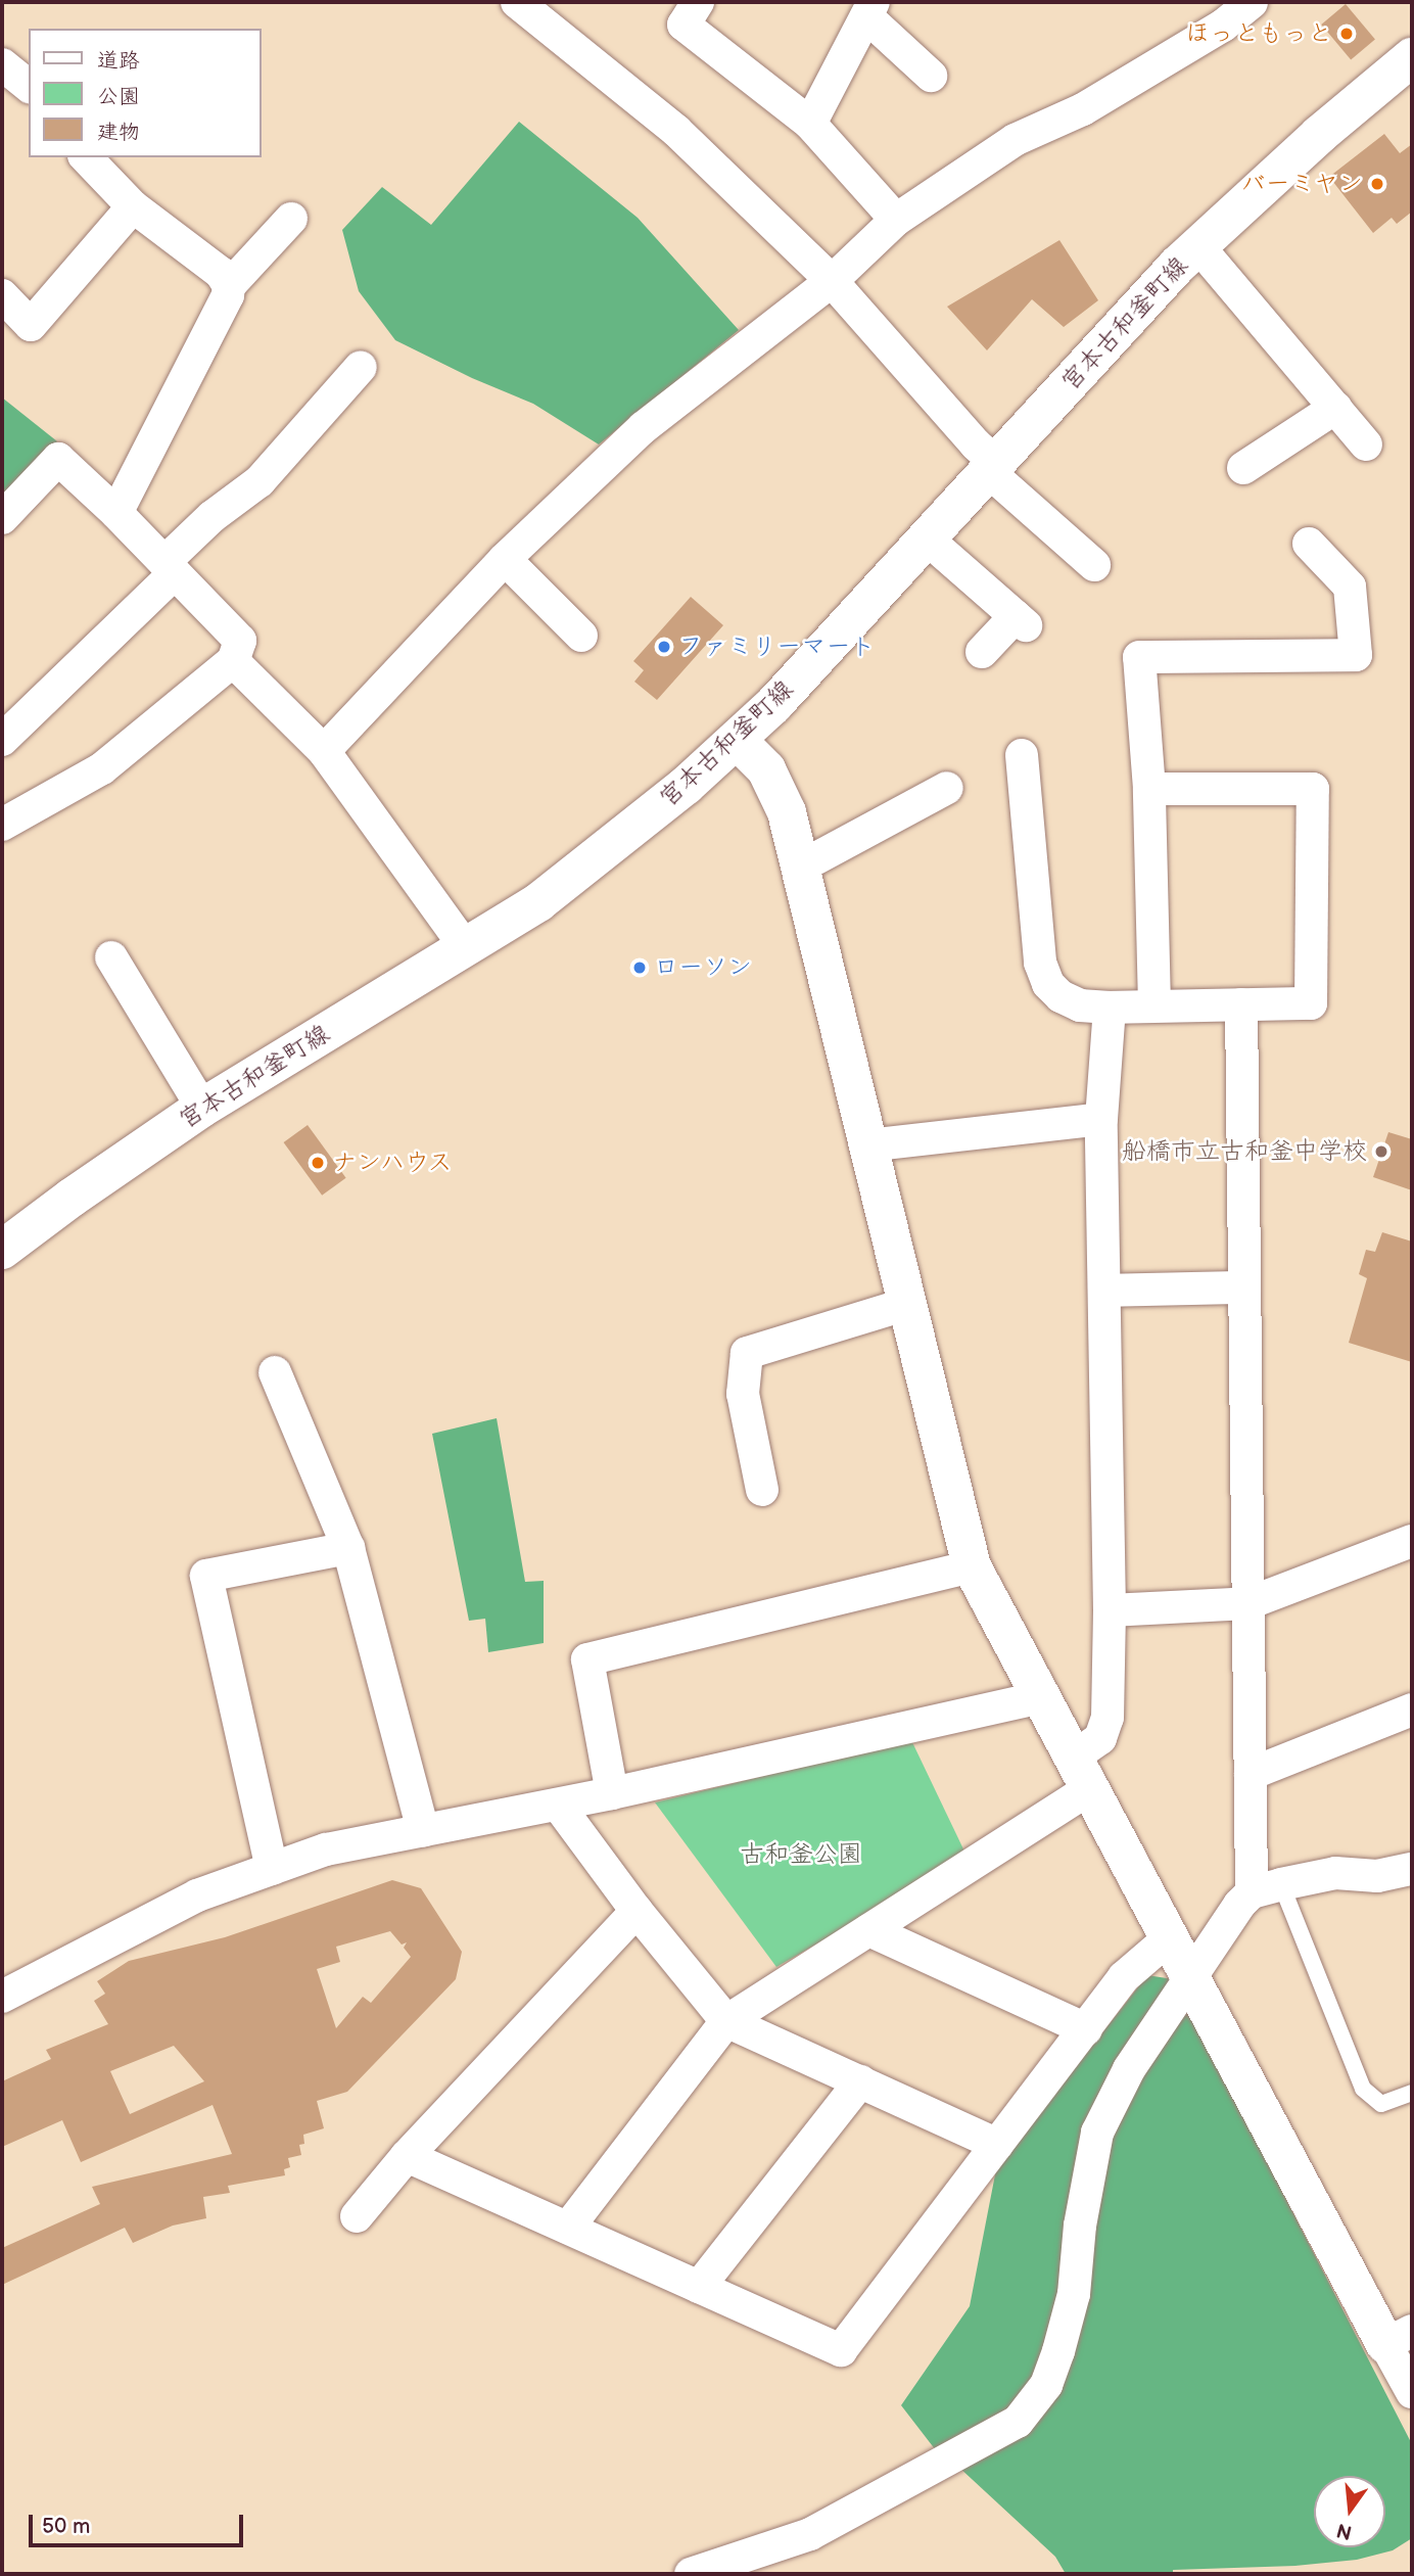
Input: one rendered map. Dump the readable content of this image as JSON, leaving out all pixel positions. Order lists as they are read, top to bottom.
{
  "streets": {
    "street": ["宮本古和釜町線"]
  },
  "parks": ["古和釜公園"],
  "places": [
    "ほっともっと",
    "バーミヤン",
    "ファミリーマート",
    "ローソン",
    "船橋市立古和釜中学校",
    "ナンハウス"
  ],
  "legend": ["道路", "公園", "建物"],
  "scale_bar": "50 m",
  "north": "bottom"
}
